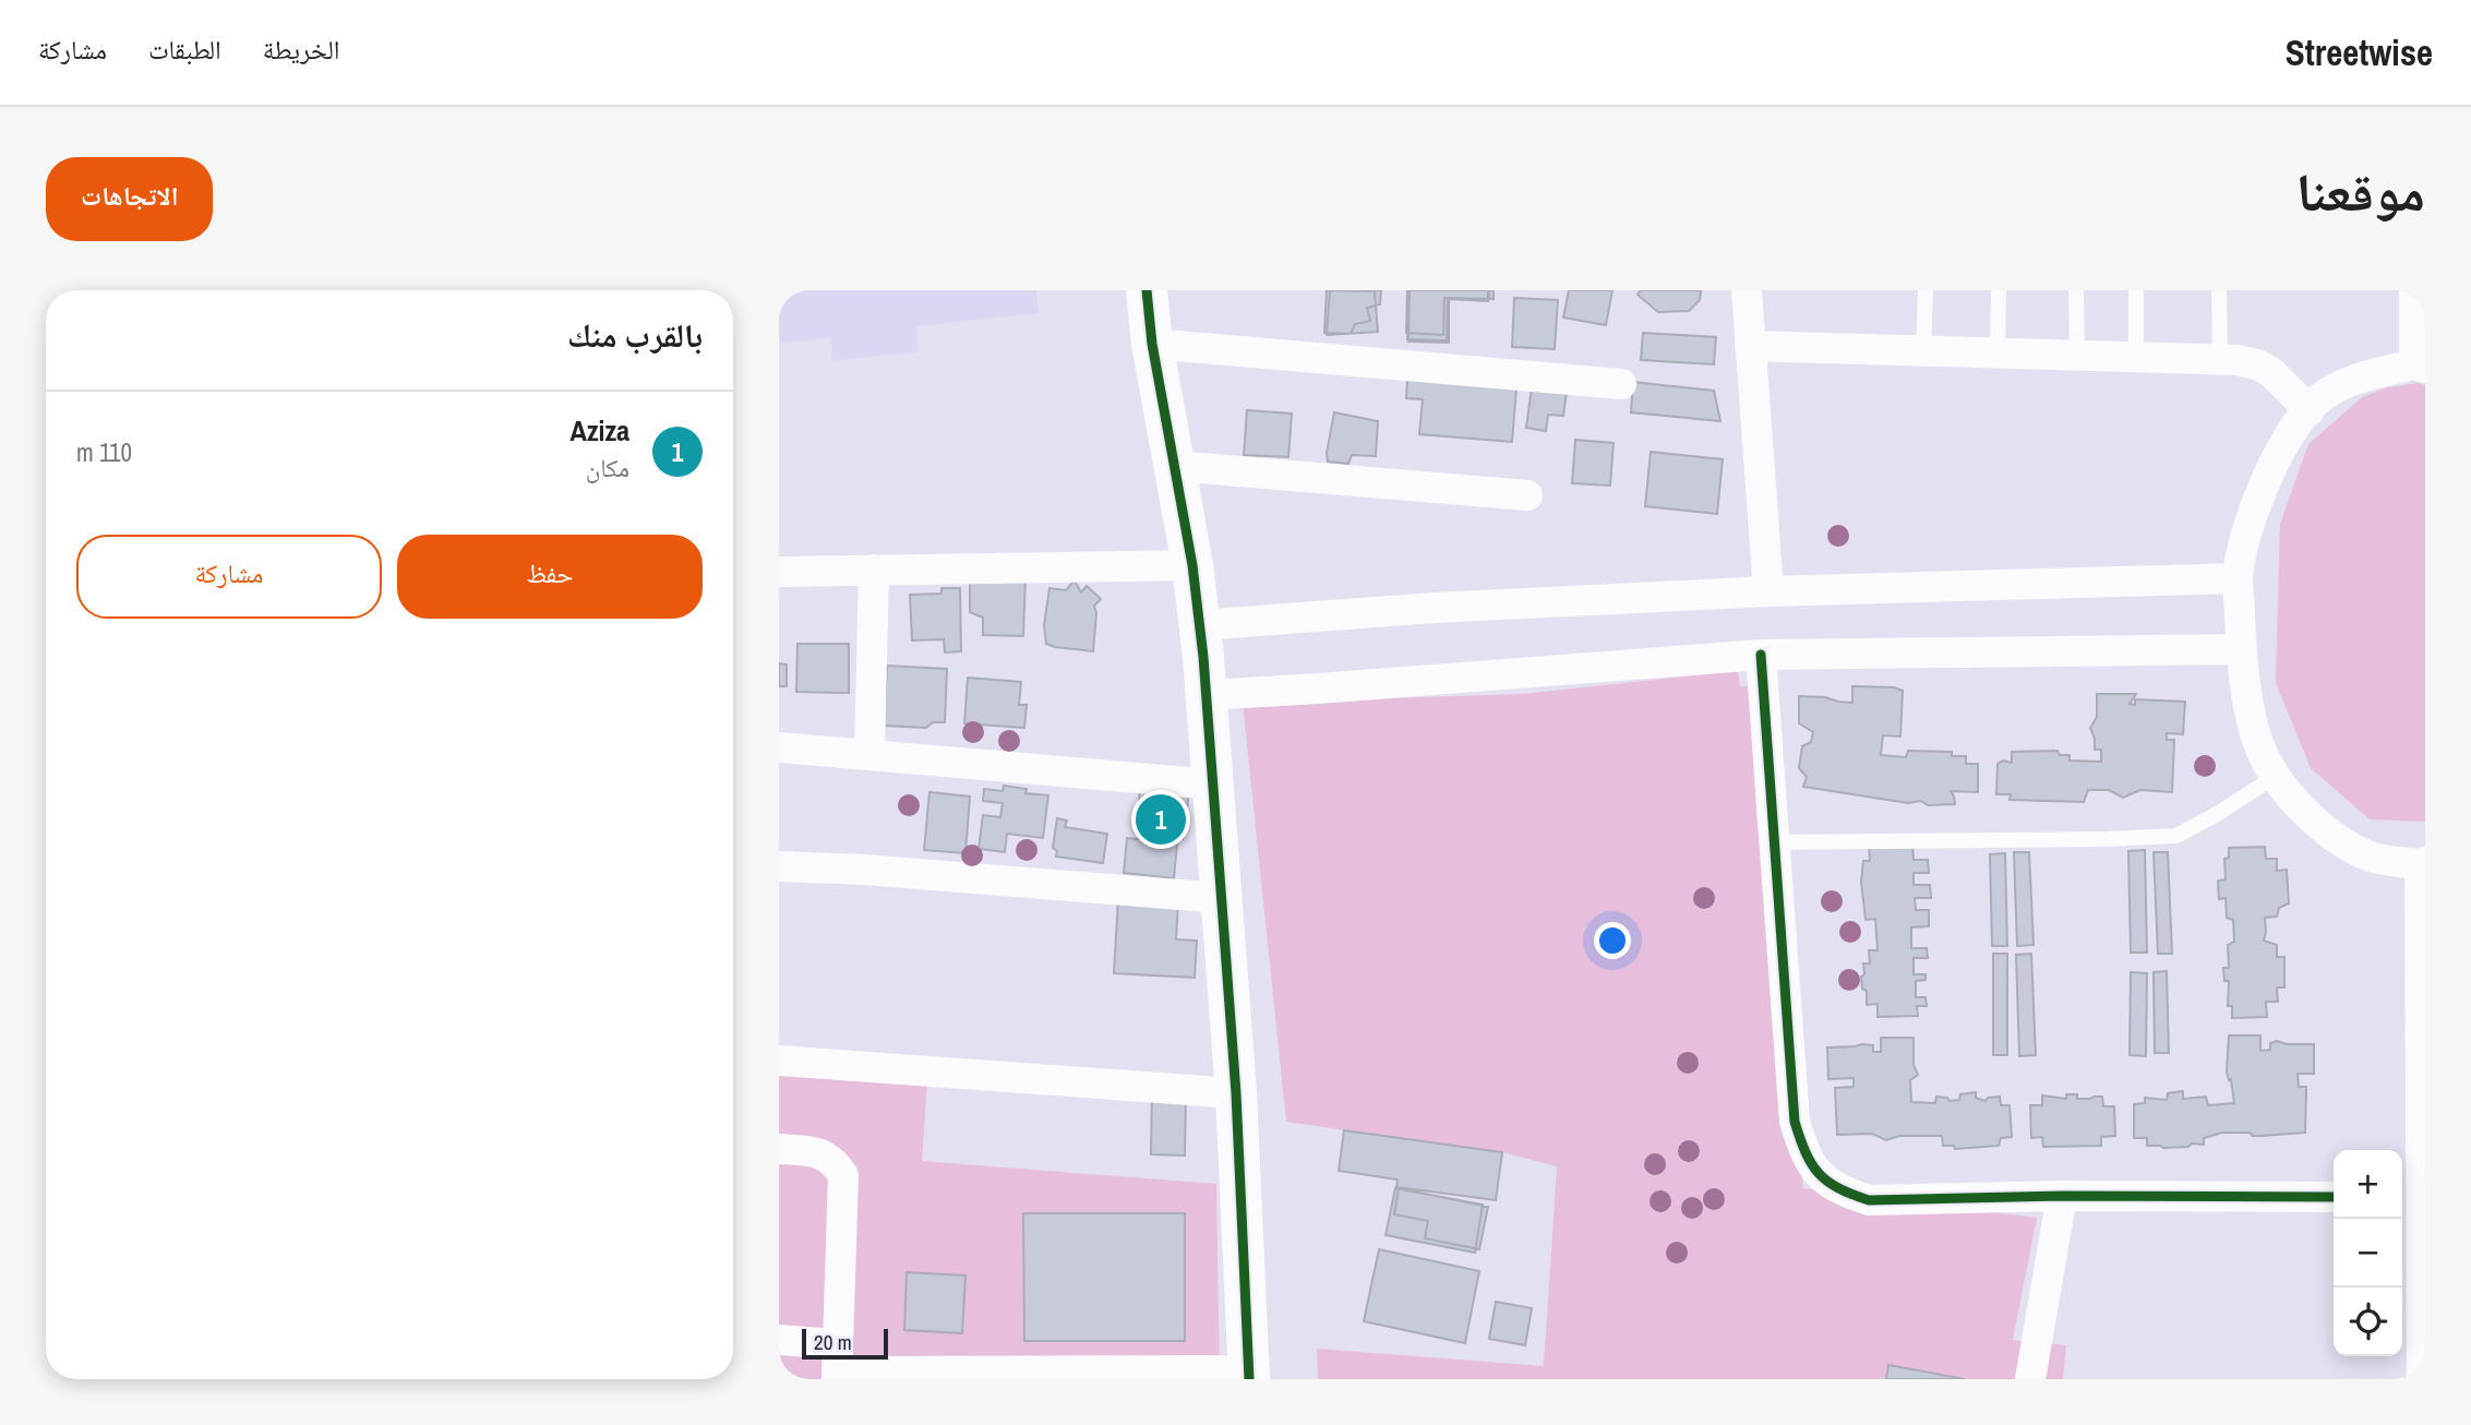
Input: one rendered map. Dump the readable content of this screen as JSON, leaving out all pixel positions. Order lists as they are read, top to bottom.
{
  "scale_bar": "20 m",
  "page": {
    "header": "Streetwise",
    "nav": ["الخريطة", "الطبقات", "مشاركة"],
    "title": "موقعنا",
    "buttons": [
      "الاتجاهات",
      ["حفظ", "مشاركة"]
    ],
    "heading": "بالقرب منك",
    "list": [
      {
        "mark": "1",
        "name": "Aziza",
        "note": "مكان",
        "value": "110 m"
      }
    ],
    "pins": "1",
    "map_buttons": ["+", "−"],
    "scale": "20 m"
  }
}
